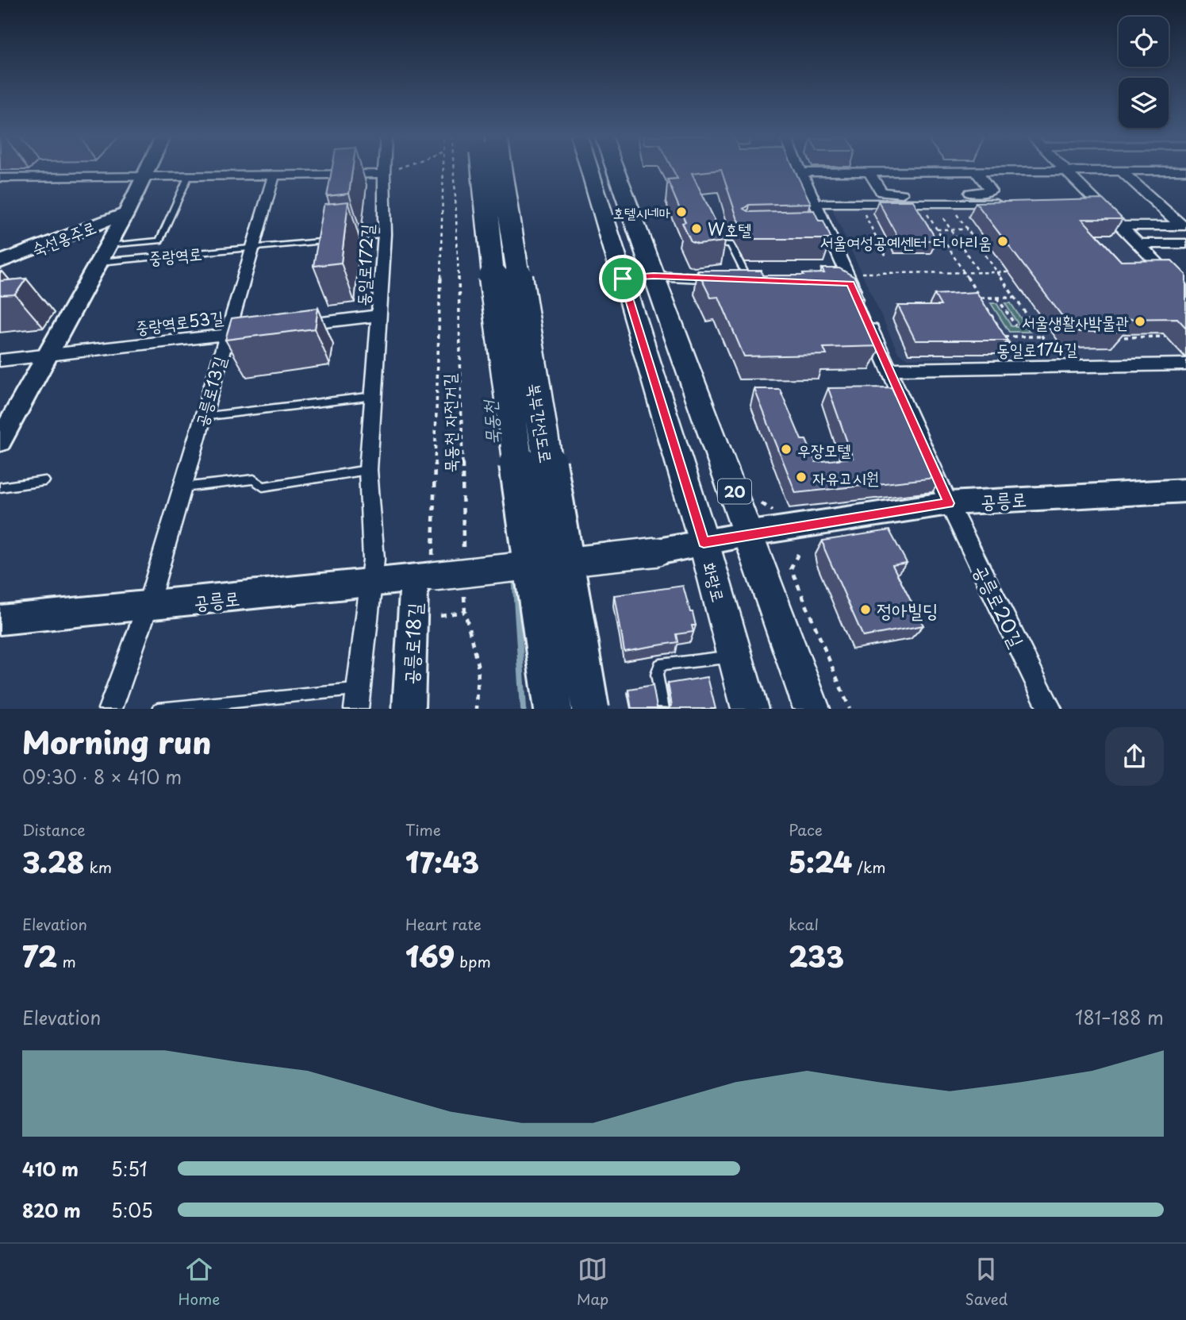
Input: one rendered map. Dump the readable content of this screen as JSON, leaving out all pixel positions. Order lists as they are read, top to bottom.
{
  "streets": {
    "highway": ["북부간선도로"],
    "main road": ["20", "화랑로"],
    "street": [
      "숙선옹주로",
      "동일로172길",
      "중랑역로53길",
      "동일로174길",
      "공릉로13길",
      "공릉로",
      "공릉로20길",
      "공릉로18길"
    ],
    "lane": ["중랑역로"],
    "path": ["묵동천 자전거길"]
  },
  "crossings": [
    ["중랑역로", "공릉로13길"],
    ["동일로172길", "공릉로"],
    ["중랑역로53길", "공릉로13길"],
    ["공릉로13길", "공릉로"],
    ["20", "공릉로"],
    ["공릉로", "화랑로"],
    ["공릉로", "공릉로20길"],
    ["공릉로", "공릉로18길"]
  ],
  "water": ["묵동천"],
  "places": [
    "호텔시네마",
    "W호텔",
    "서울여성공예센터 더 아리움",
    "서울생활사박물관",
    "우장모텔",
    "자유고시원",
    "정아빌딩"
  ],
  "page": {
    "heading": ["Morning run", "09:30 · 8 × 410 m"],
    "stats": [
      ["Distance", "3.28 km"],
      ["Time", "17:43"],
      ["Pace", "5:24 /km"],
      ["Elevation", "72 m"],
      ["Heart rate", "169 bpm"],
      ["kcal", "233"]
    ],
    "chart": ["Elevation", "181–188 m"],
    "list": [
      {
        "name": "410 m",
        "note": "5:51"
      },
      {
        "name": "820 m",
        "note": "5:05"
      }
    ],
    "tabs": ["Home", "Map", "Saved"]
  }
}
